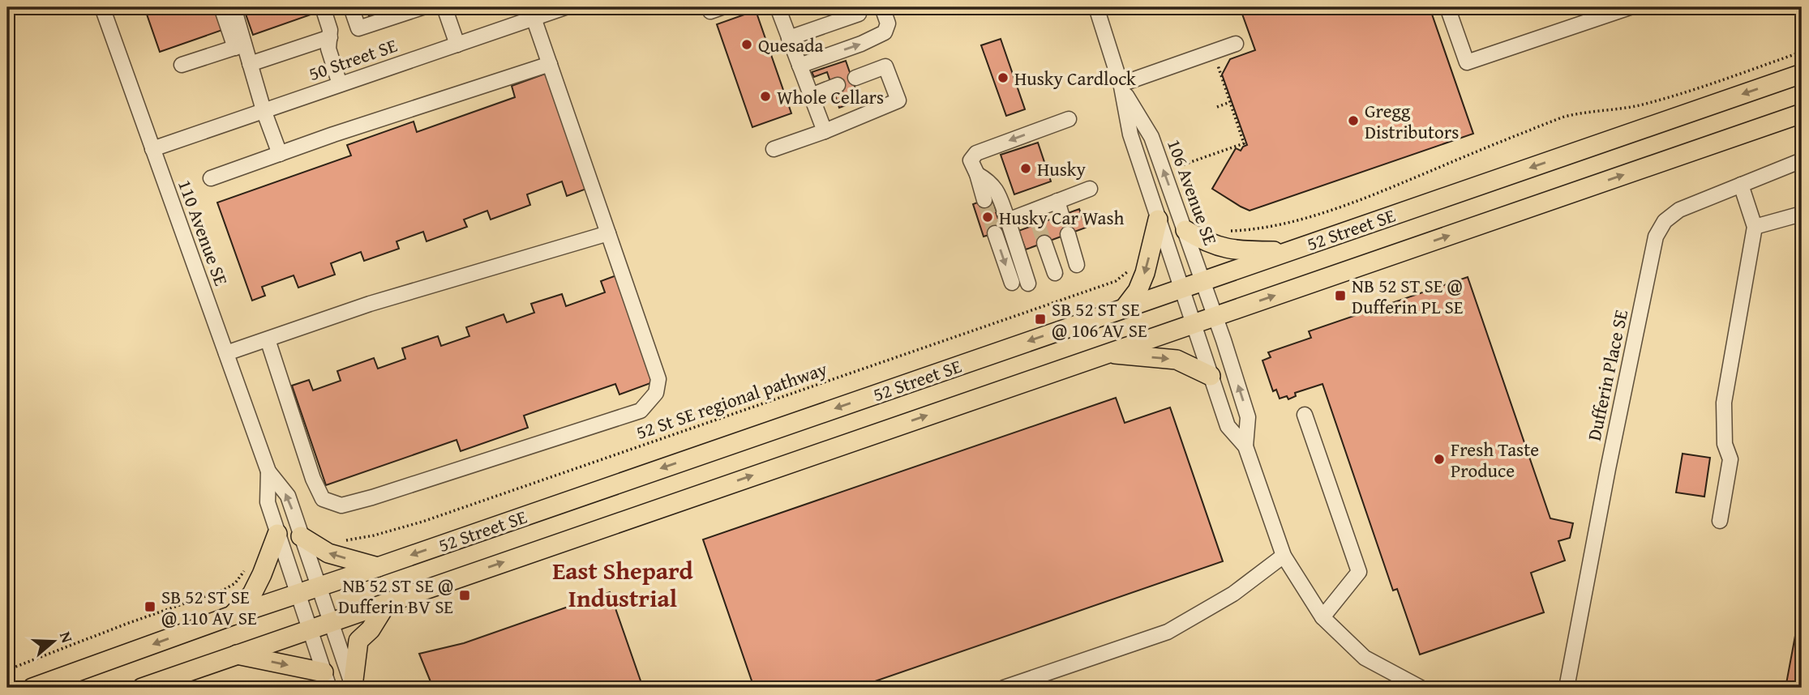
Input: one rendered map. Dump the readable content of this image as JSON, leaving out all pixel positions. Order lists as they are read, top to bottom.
{
  "streets": {
    "main road": ["52 Street SE"],
    "street": [
      "50 Street SE",
      "106 Avenue SE",
      "110 Avenue SE",
      "Dufferin Place SE"
    ],
    "path": ["52 St SE regional pathway"]
  },
  "crossings": [
    ["50 Street SE", "110 Avenue SE"],
    ["106 Avenue SE", "52 Street SE"],
    ["52 Street SE", "110 Avenue SE"]
  ],
  "districts": ["East Shepard Industrial"],
  "places": {
    "other": [
      "Quesada",
      "Husky Cardlock",
      "Whole Cellars",
      "Gregg Distributors",
      "Husky",
      "Husky Car Wash",
      "Fresh Taste Produce"
    ],
    "transit": [
      "NB 52 ST SE @ Dufferin PL SE",
      "SB 52 ST SE @ 106 AV SE",
      "NB 52 ST SE @ Dufferin BV SE",
      "SB 52 ST SE @ 110 AV SE"
    ]
  },
  "north": "right"
}
